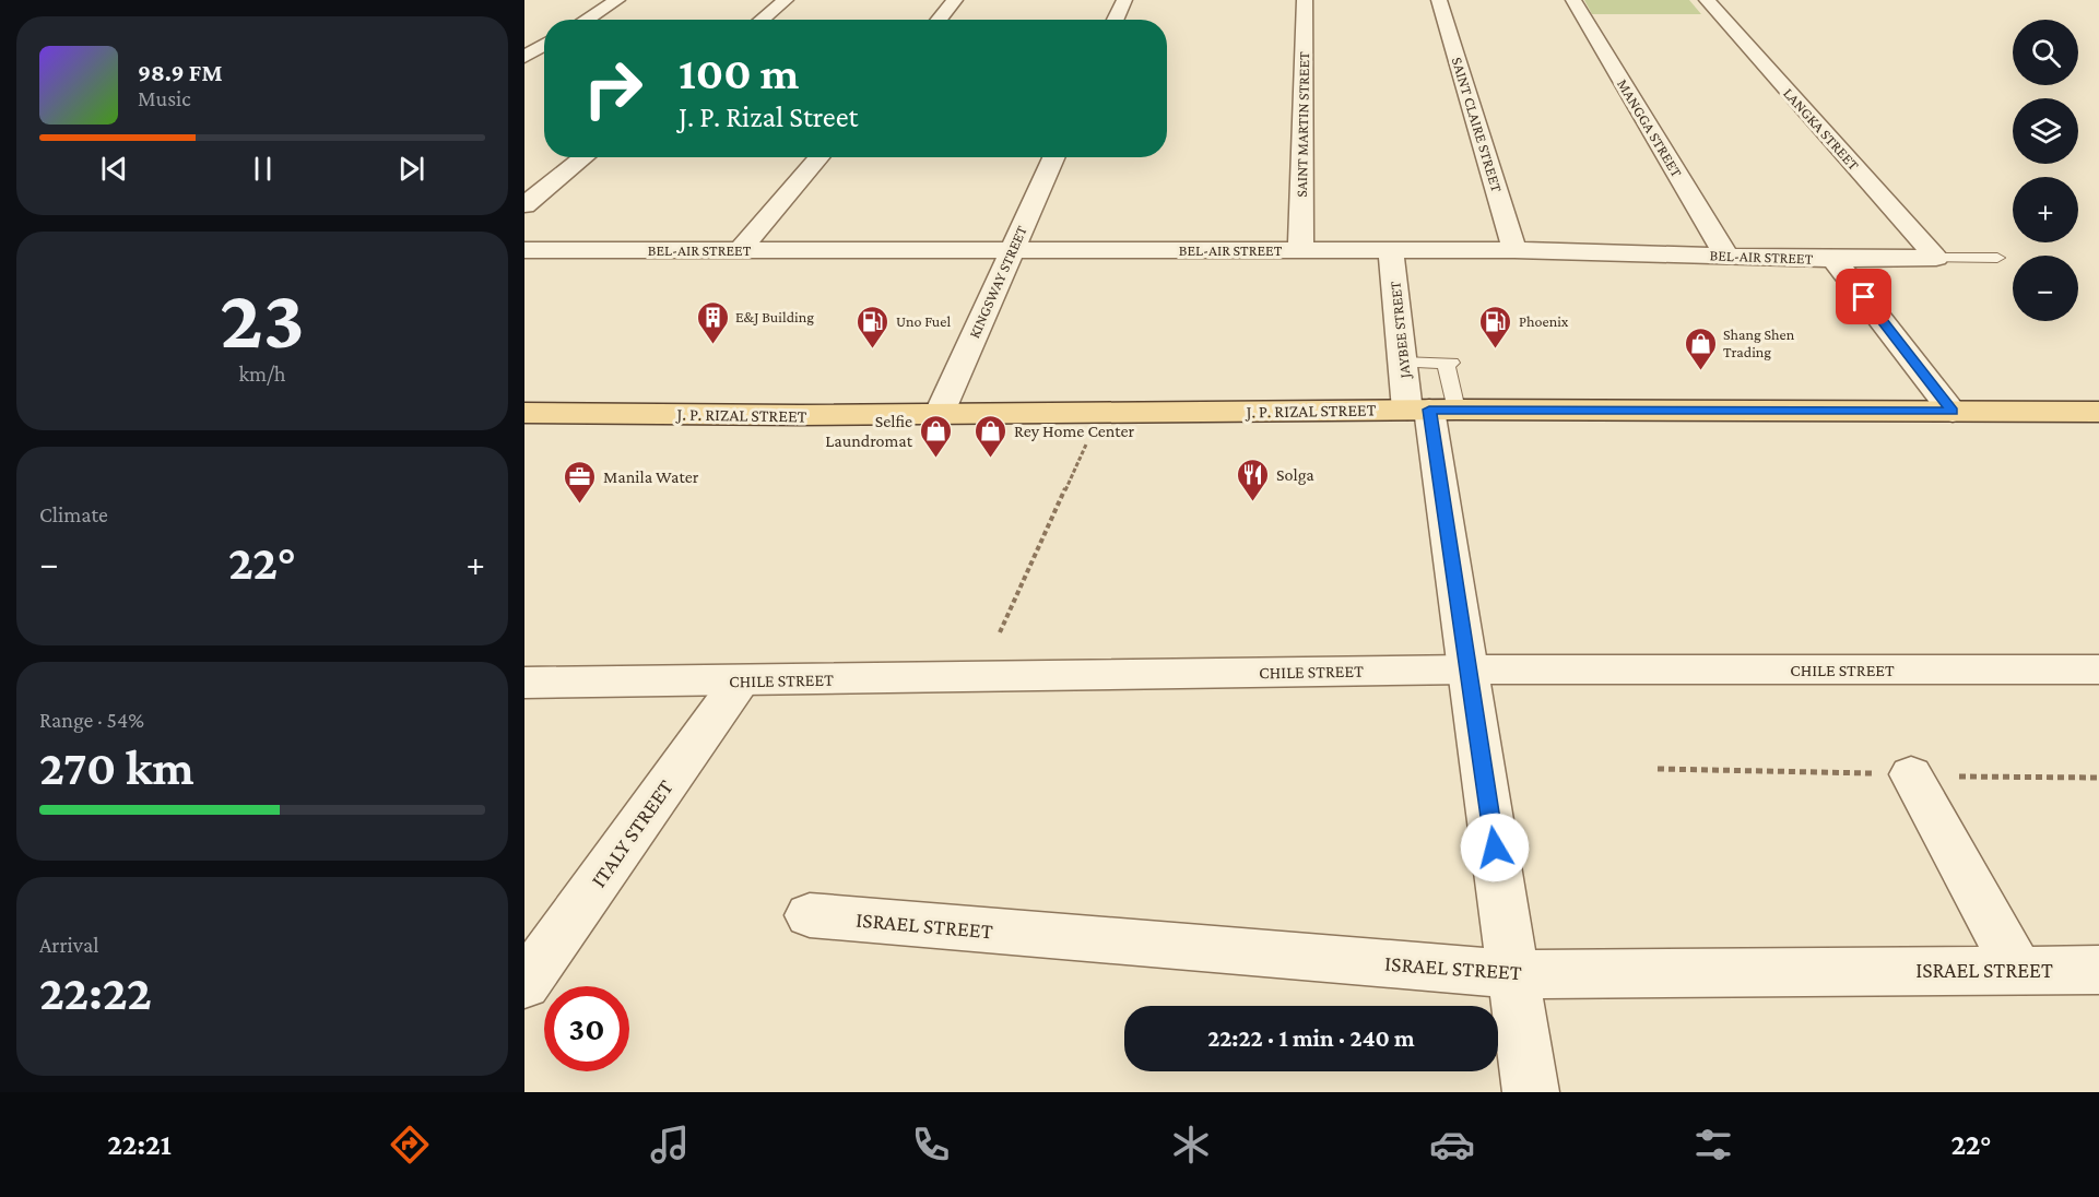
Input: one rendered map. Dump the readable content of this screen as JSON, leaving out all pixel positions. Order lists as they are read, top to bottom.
{
  "streets": {
    "main road": ["J. P. RIZAL STREET"],
    "street": [
      "SAINT MARTIN STREET",
      "SAINT CLAIRE STREET",
      "MANGGA STREET",
      "LANGKA STREET",
      "BEL-AIR STREET",
      "KINGSWAY STREET",
      "JAYBEE STREET",
      "CHILE STREET",
      "ITALY STREET",
      "ISRAEL STREET"
    ]
  },
  "crossings": [
    ["SAINT MARTIN STREET", "BEL-AIR STREET"],
    ["SAINT CLAIRE STREET", "BEL-AIR STREET"],
    ["MANGGA STREET", "BEL-AIR STREET"],
    ["LANGKA STREET", "BEL-AIR STREET"],
    ["BEL-AIR STREET", "KINGSWAY STREET"],
    ["BEL-AIR STREET", "JAYBEE STREET"],
    ["KINGSWAY STREET", "J. P. RIZAL STREET"],
    ["JAYBEE STREET", "J. P. RIZAL STREET"],
    ["JAYBEE STREET", "CHILE STREET"],
    ["JAYBEE STREET", "ISRAEL STREET"],
    ["CHILE STREET", "ITALY STREET"]
  ],
  "places": {
    "building": ["E&J Building"],
    "fuel station": ["Uno Fuel", "Phoenix"],
    "shop": ["Shang Shen Trading", "Selfie Laundromat", "Rey Home Center"],
    "restaurant": ["Solga"],
    "office": ["Manila Water"]
  },
  "page": {
    "map_buttons": ["+", "−"],
    "turn": ["100 m", "J. P. Rizal Street"],
    "song": ["98.9 FM", "Music"],
    "tile": [
      ["23", "km/h"],
      "Climate",
      ["Range · 54%", "270 km"],
      ["Arrival", "22:22"]
    ],
    "heat": ["−", "22°", "+"],
    "limit": "30",
    "trip": "22:22 · 1 min · 240 m",
    "tabs": ["22:21", "22°"]
  }
}
